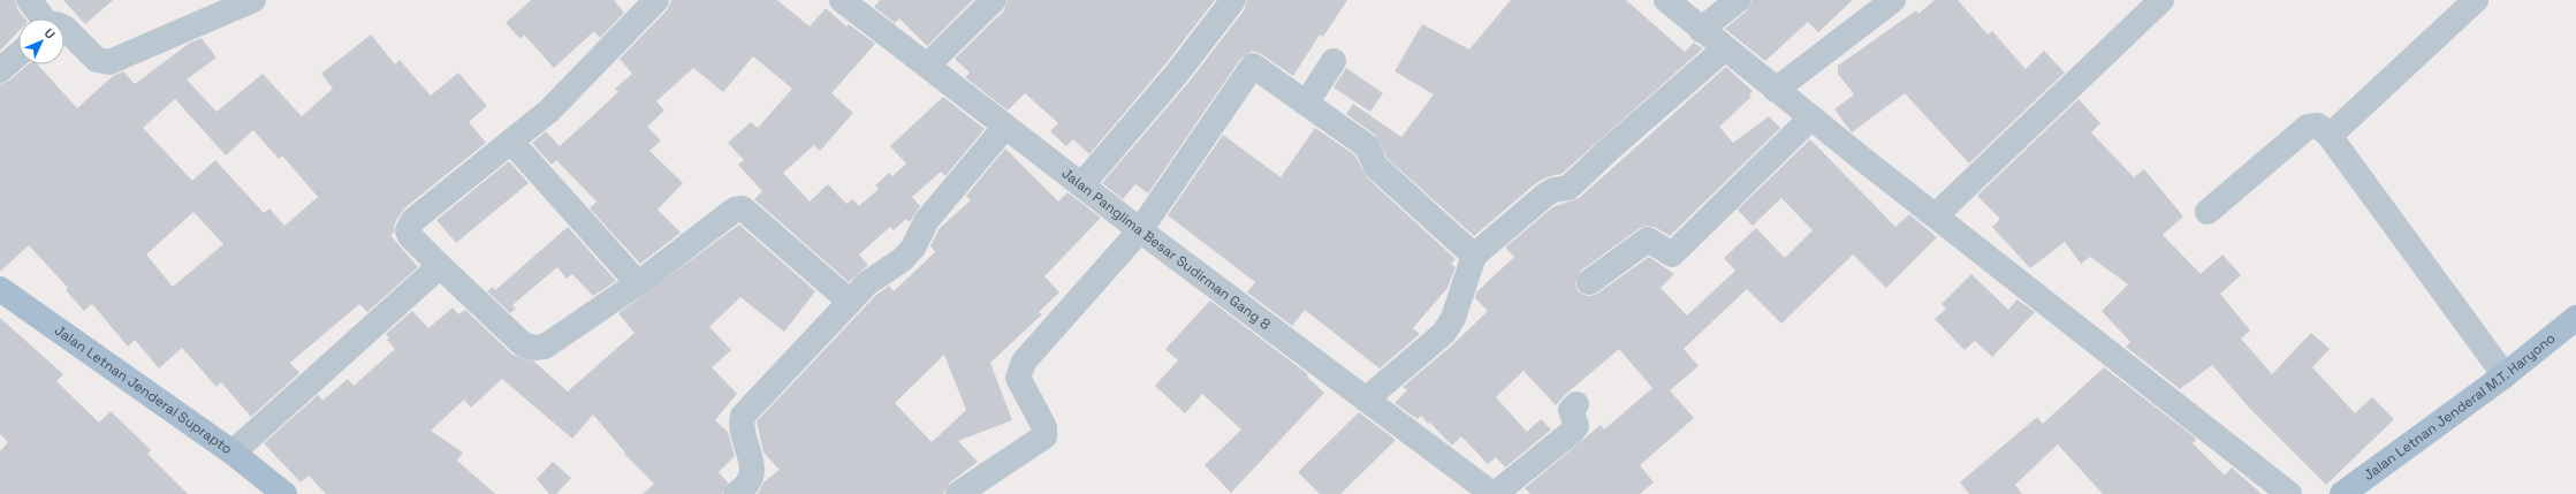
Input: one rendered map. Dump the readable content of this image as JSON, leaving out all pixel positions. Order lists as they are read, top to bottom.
{
  "streets": {
    "main road": ["Jalan Letnan Jenderal Suprapto", "Jalan Letnan Jenderal M.T. Haryono"],
    "street": ["Jalan Panglima Besar Sudirman Gang 8"]
  },
  "north": "top right"
}
